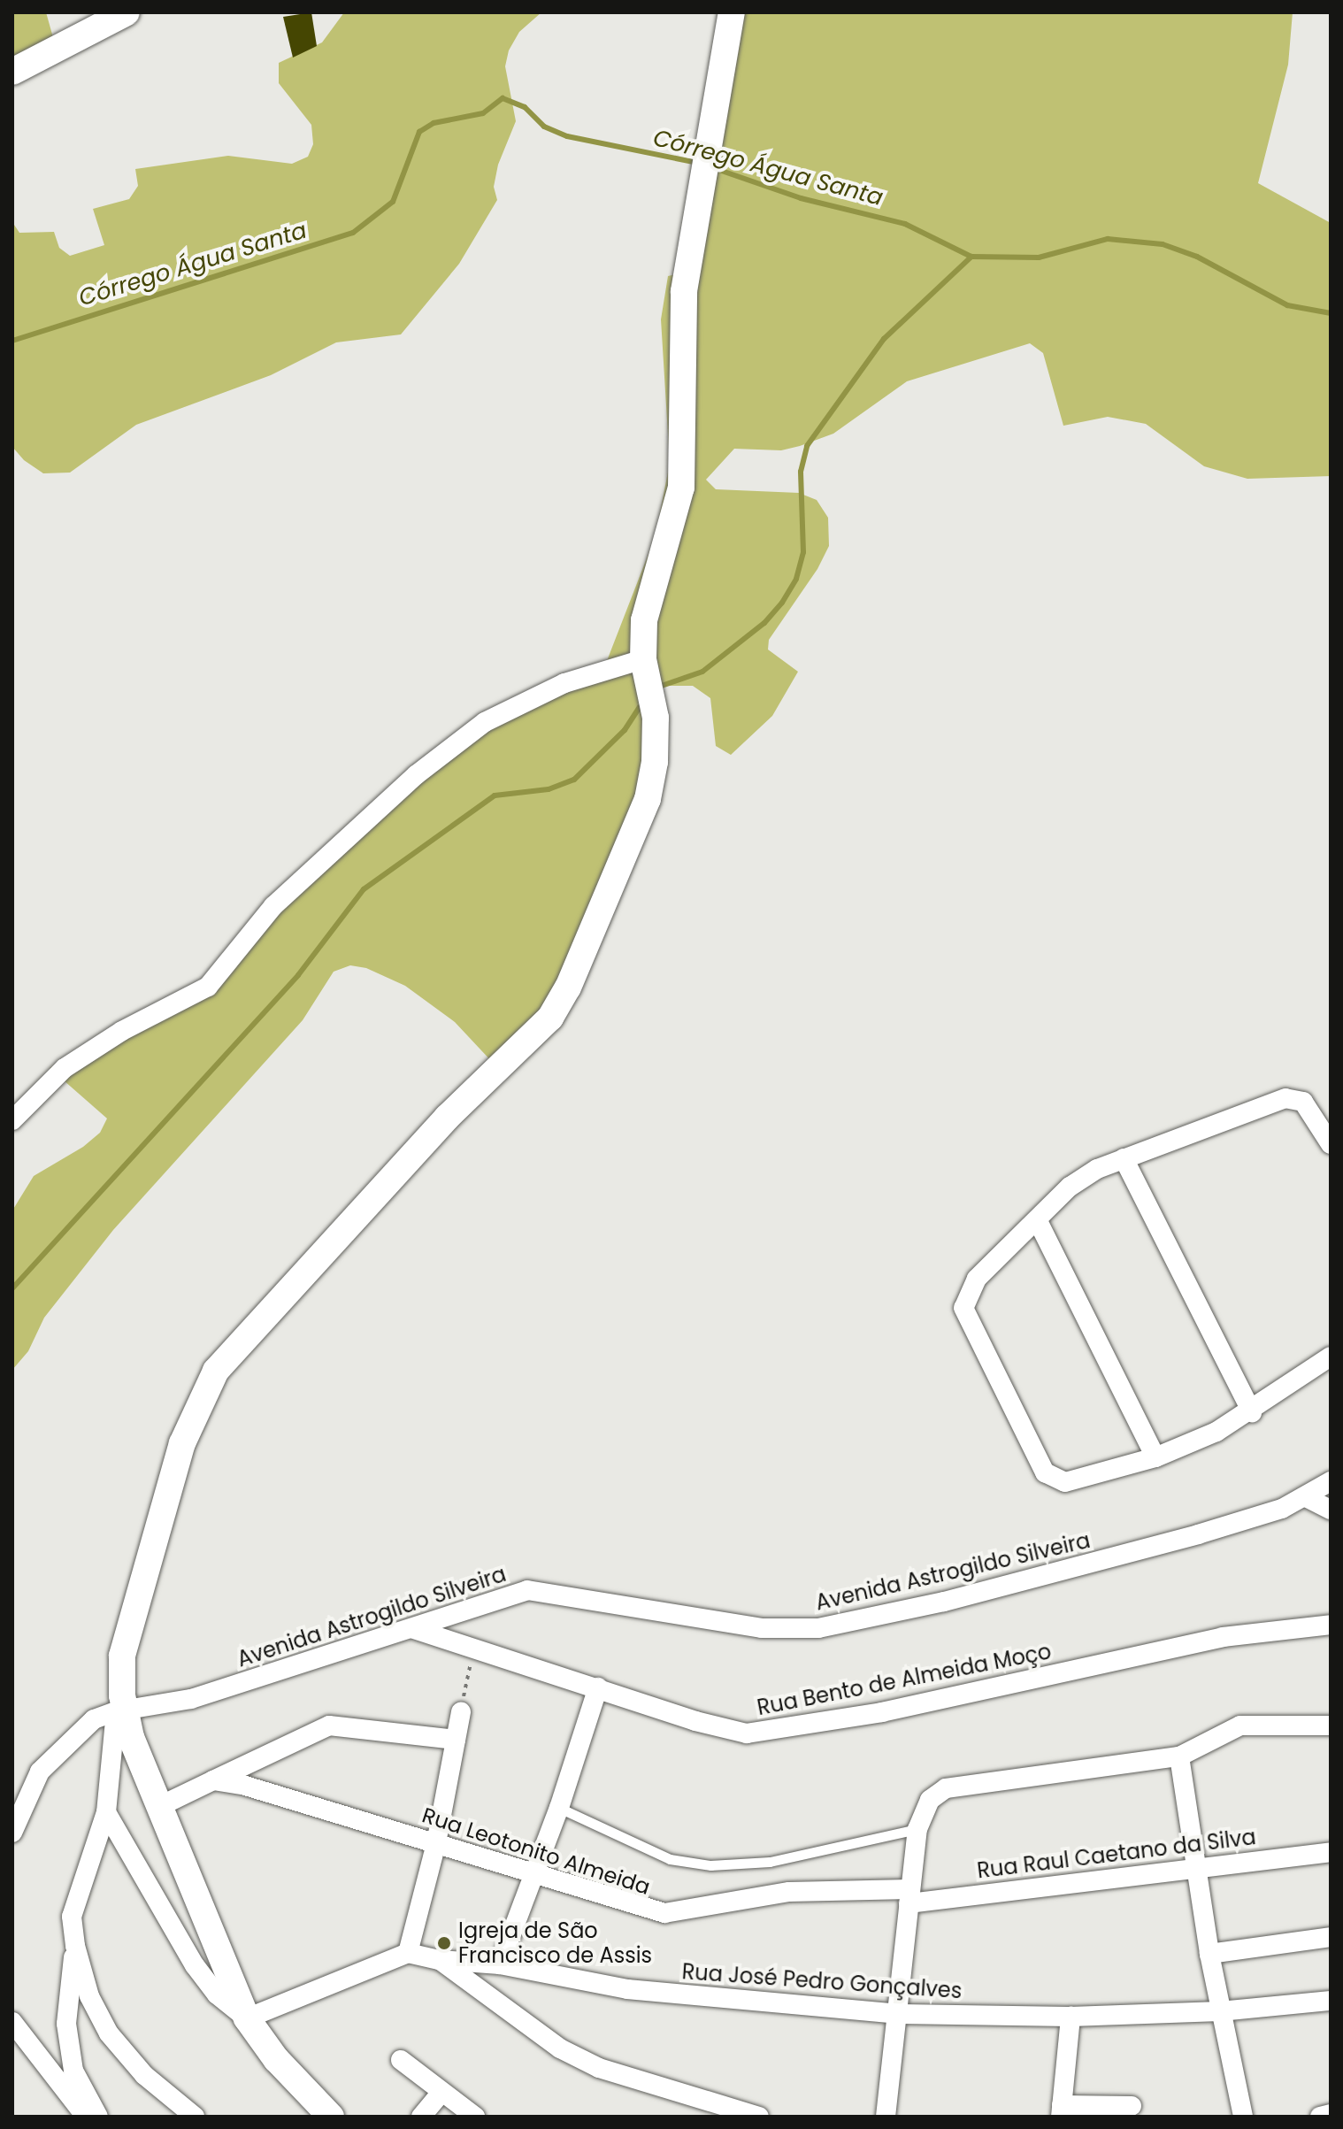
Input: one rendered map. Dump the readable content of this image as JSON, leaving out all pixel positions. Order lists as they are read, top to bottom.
{
  "streets": {
    "street": [
      "Avenida Astrogildo Silveira",
      "Rua Bento de Almeida Moço",
      "Rua Leotonito Almeida",
      "Rua Raul Caetano da Silva",
      "Rua José Pedro Gonçalves"
    ]
  },
  "crossings": [
    ["Avenida Astrogildo Silveira", "Rua Bento de Almeida Moço"],
    ["Rua Leotonito Almeida", "Rua Raul Caetano da Silva"]
  ],
  "water": ["Córrego Água Santa"],
  "places": ["Igreja de São Francisco de Assis"]
}
